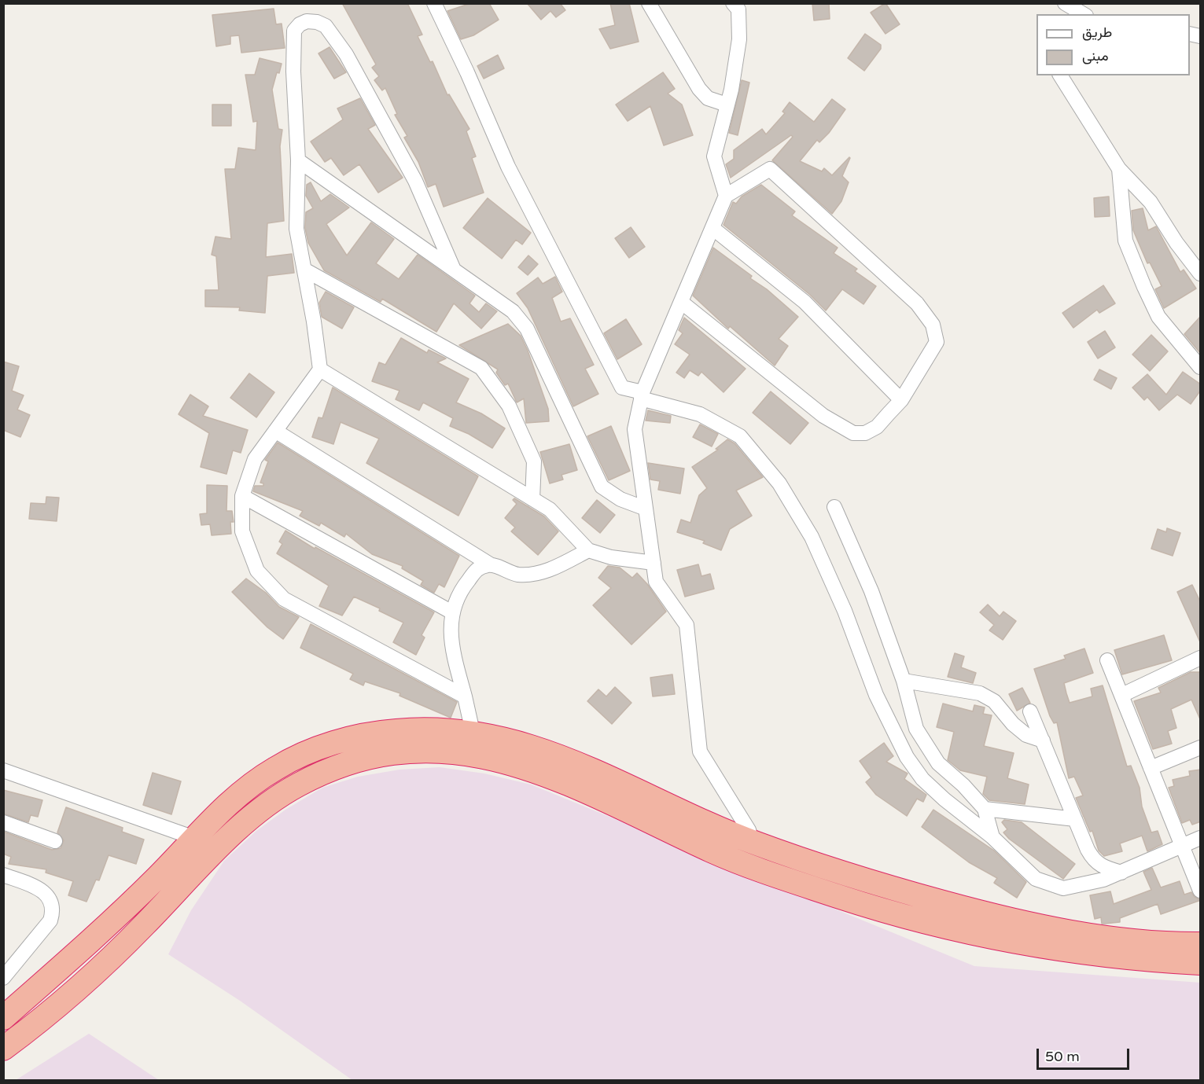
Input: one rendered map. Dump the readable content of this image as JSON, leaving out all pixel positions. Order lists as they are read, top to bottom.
{
  "legend": ["طريق", "مبنى"],
  "scale_bar": "50 m"
}
